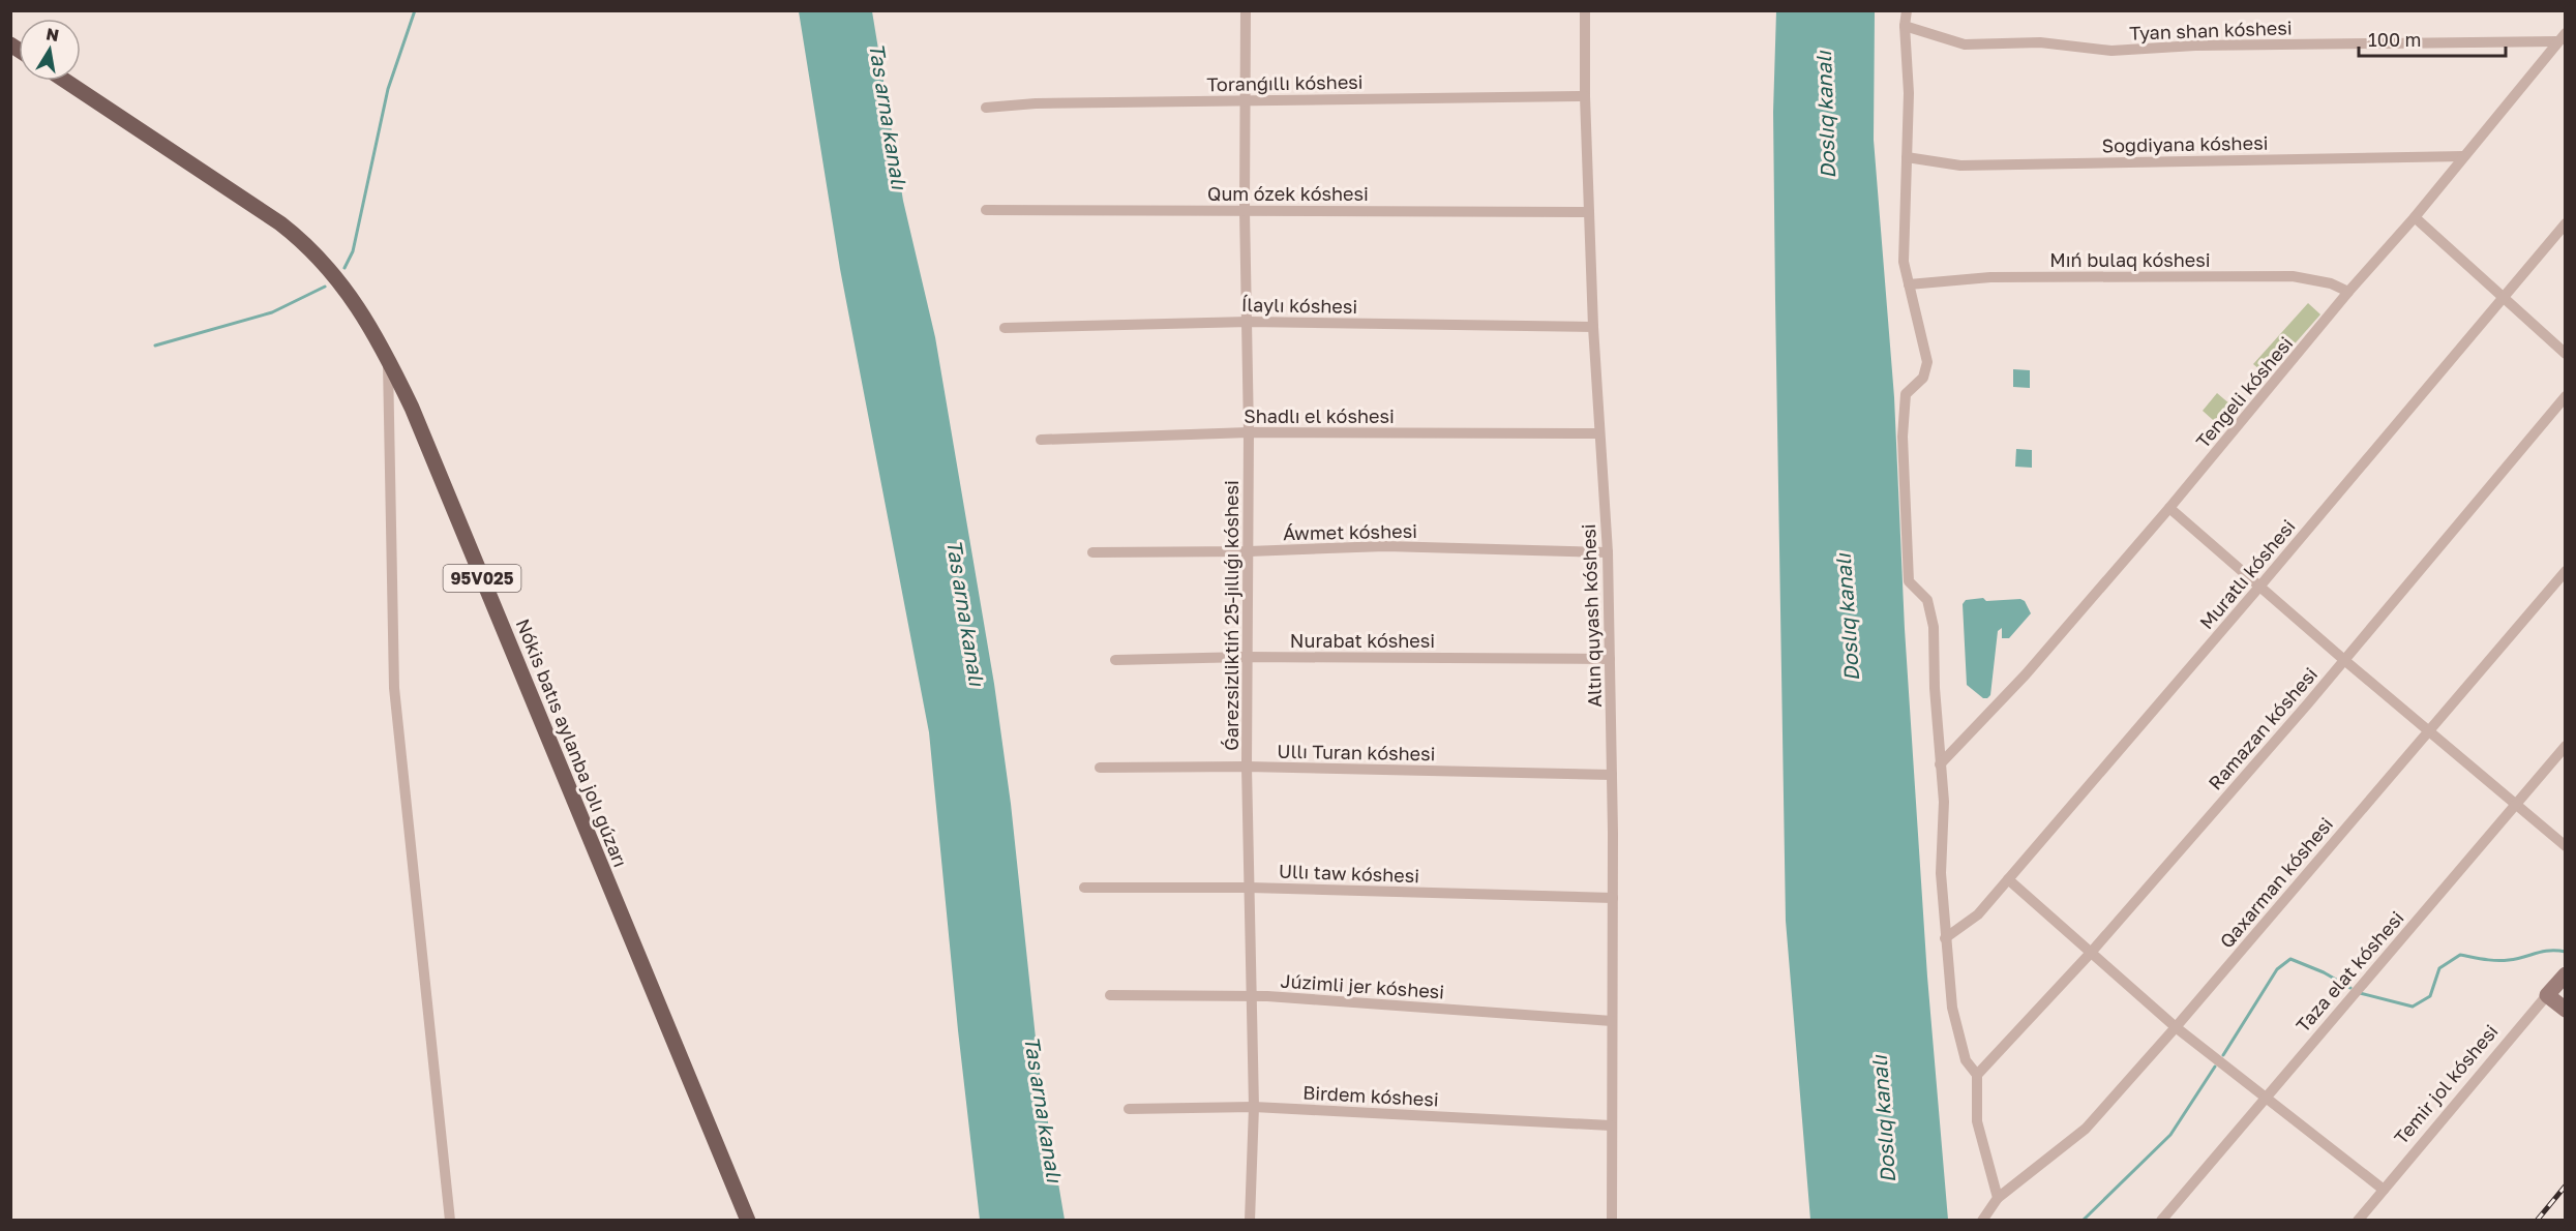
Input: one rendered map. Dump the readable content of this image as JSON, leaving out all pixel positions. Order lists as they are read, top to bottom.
{
  "streets": {
    "main road": ["95V025", "Nókis batıs aylanba jolı gúzarı"],
    "street": [
      "Tyan shan kóshesi",
      "Toranǵıllı kóshesi",
      "Sogdiyana kóshesi",
      "Qum ózek kóshesi",
      "Mıń bulaq kóshesi",
      "Ílaylı kóshesi",
      "Tengeli kóshesi",
      "Shadlı el kóshesi",
      "Áwmet kóshesi",
      "Muratlı kóshesi",
      "Ǵarezsizliktiń 25-jıllıǵı kóshesi",
      "Altın quyash kóshesi",
      "Nurabat kóshesi",
      "Ramazan kóshesi",
      "Ullı Turan kóshesi",
      "Ullı taw kóshesi",
      "Qaxarman kóshesi",
      "Taza elat kóshesi",
      "Júzimli jer kóshesi",
      "Temir jol kóshesi",
      "Birdem kóshesi"
    ]
  },
  "crossings": [
    ["Tyan shan kóshesi", "Tengeli kóshesi"],
    ["Toranǵıllı kóshesi", "Ǵarezsizliktiń 25-jıllıǵı kóshesi"],
    ["Toranǵıllı kóshesi", "Altın quyash kóshesi"],
    ["Sogdiyana kóshesi", "Tengeli kóshesi"],
    ["Qum ózek kóshesi", "Ǵarezsizliktiń 25-jıllıǵı kóshesi"],
    ["Qum ózek kóshesi", "Altın quyash kóshesi"],
    ["Mıń bulaq kóshesi", "Tengeli kóshesi"],
    ["Ílaylı kóshesi", "Ǵarezsizliktiń 25-jıllıǵı kóshesi"],
    ["Ílaylı kóshesi", "Altın quyash kóshesi"],
    ["Shadlı el kóshesi", "Ǵarezsizliktiń 25-jıllıǵı kóshesi"],
    ["Shadlı el kóshesi", "Altın quyash kóshesi"],
    ["Áwmet kóshesi", "Ǵarezsizliktiń 25-jıllıǵı kóshesi"],
    ["Áwmet kóshesi", "Altın quyash kóshesi"],
    ["Ǵarezsizliktiń 25-jıllıǵı kóshesi", "Nurabat kóshesi"],
    ["Ǵarezsizliktiń 25-jıllıǵı kóshesi", "Ullı Turan kóshesi"],
    ["Ǵarezsizliktiń 25-jıllıǵı kóshesi", "Ullı taw kóshesi"],
    ["Ǵarezsizliktiń 25-jıllıǵı kóshesi", "Júzimli jer kóshesi"],
    ["Ǵarezsizliktiń 25-jıllıǵı kóshesi", "Birdem kóshesi"],
    ["Altın quyash kóshesi", "Nurabat kóshesi"],
    ["Altın quyash kóshesi", "Ullı Turan kóshesi"],
    ["Altın quyash kóshesi", "Ullı taw kóshesi"],
    ["Altın quyash kóshesi", "Júzimli jer kóshesi"],
    ["Altın quyash kóshesi", "Birdem kóshesi"]
  ],
  "water": ["Doslıq kanalı", "Tas arna kanalı"],
  "scale_bar": "100 m",
  "north": "top"
}
